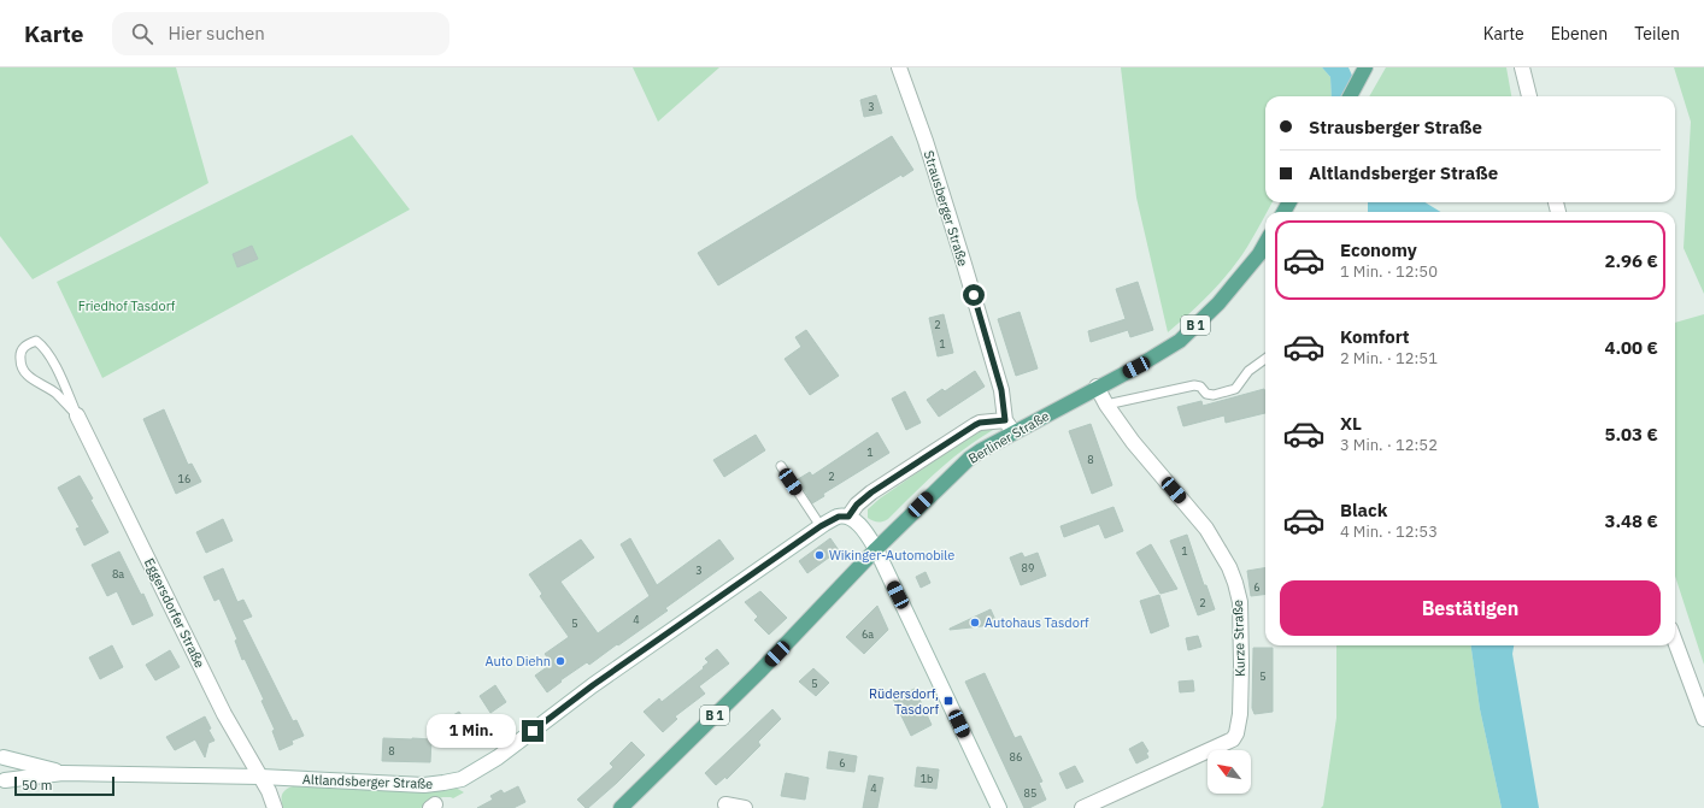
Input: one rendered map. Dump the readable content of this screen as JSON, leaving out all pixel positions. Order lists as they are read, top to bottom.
{
  "streets": {
    "main road": ["B 1", "Berliner Straße"],
    "street": [
      "Strausberger Straße",
      "Eggersdorfer Straße",
      "Kurze Straße",
      "Altlandsberger Straße"
    ]
  },
  "crossings": [
    ["Strausberger Straße", "Berliner Straße"],
    ["Berliner Straße", "Kurze Straße"],
    ["Eggersdorfer Straße", "Altlandsberger Straße"]
  ],
  "parks": ["Friedhof Tasdorf"],
  "places": {
    "other": ["Wikinger-Automobile", "Autohaus Tasdorf", "Auto Diehn"],
    "transit": ["Rüdersdorf, Tasdorf"]
  },
  "house_numbers": [
    "3",
    "2",
    "1",
    "1",
    "8",
    "2",
    "16",
    "1",
    "89",
    "3",
    "8a",
    "6",
    "2",
    "4",
    "5",
    "6a",
    "5",
    "5",
    "8",
    "86",
    "6",
    "1b",
    "4",
    "85"
  ],
  "scale_bar": "50 m",
  "north": "top left",
  "page": {
    "header": "Karte",
    "search": "Hier suchen",
    "nav": ["Karte", "Ebenen", "Teilen"],
    "banner": ["Strausberger Straße", "Altlandsberger Straße"],
    "list": [
      {
        "name": "Economy",
        "note": "1 Min. · 12:50",
        "value": "2.96 €"
      },
      {
        "name": "Komfort",
        "note": "2 Min. · 12:51",
        "value": "4.00 €"
      },
      {
        "name": "XL",
        "note": "3 Min. · 12:52",
        "value": "5.03 €"
      },
      {
        "name": "Black",
        "note": "4 Min. · 12:53",
        "value": "3.48 €"
      }
    ],
    "buttons": "Bestätigen",
    "bubble": "1 Min.",
    "scale": "50 m"
  }
}
